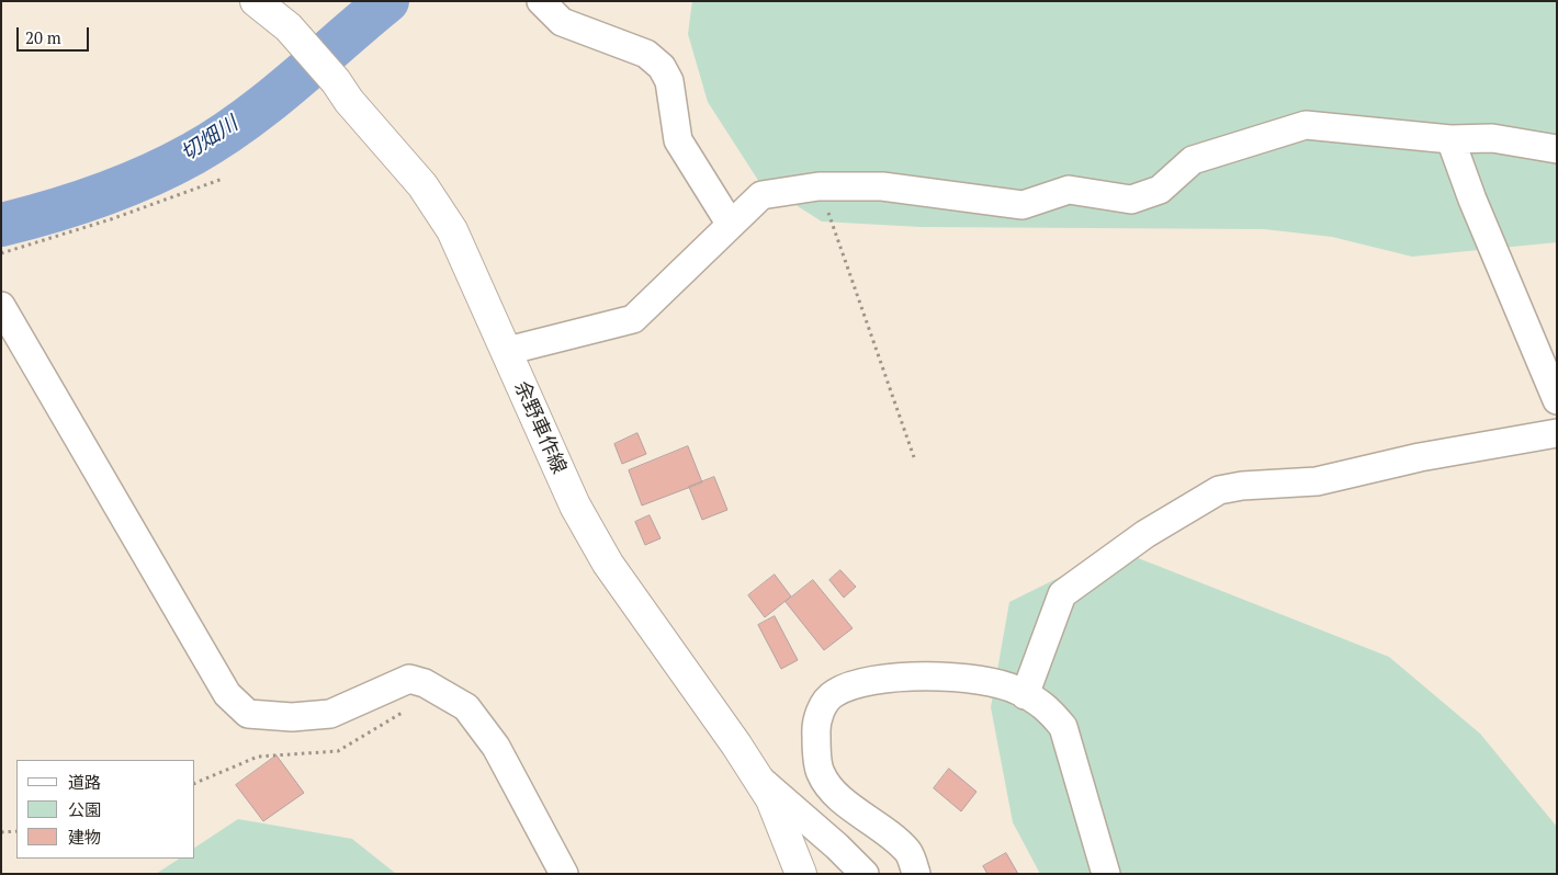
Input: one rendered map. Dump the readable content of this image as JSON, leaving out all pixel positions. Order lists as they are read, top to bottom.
{
  "streets": {
    "main road": ["余野車作線"]
  },
  "water": ["切畑川"],
  "legend": ["道路", "公園", "建物"],
  "scale_bar": "20 m"
}
